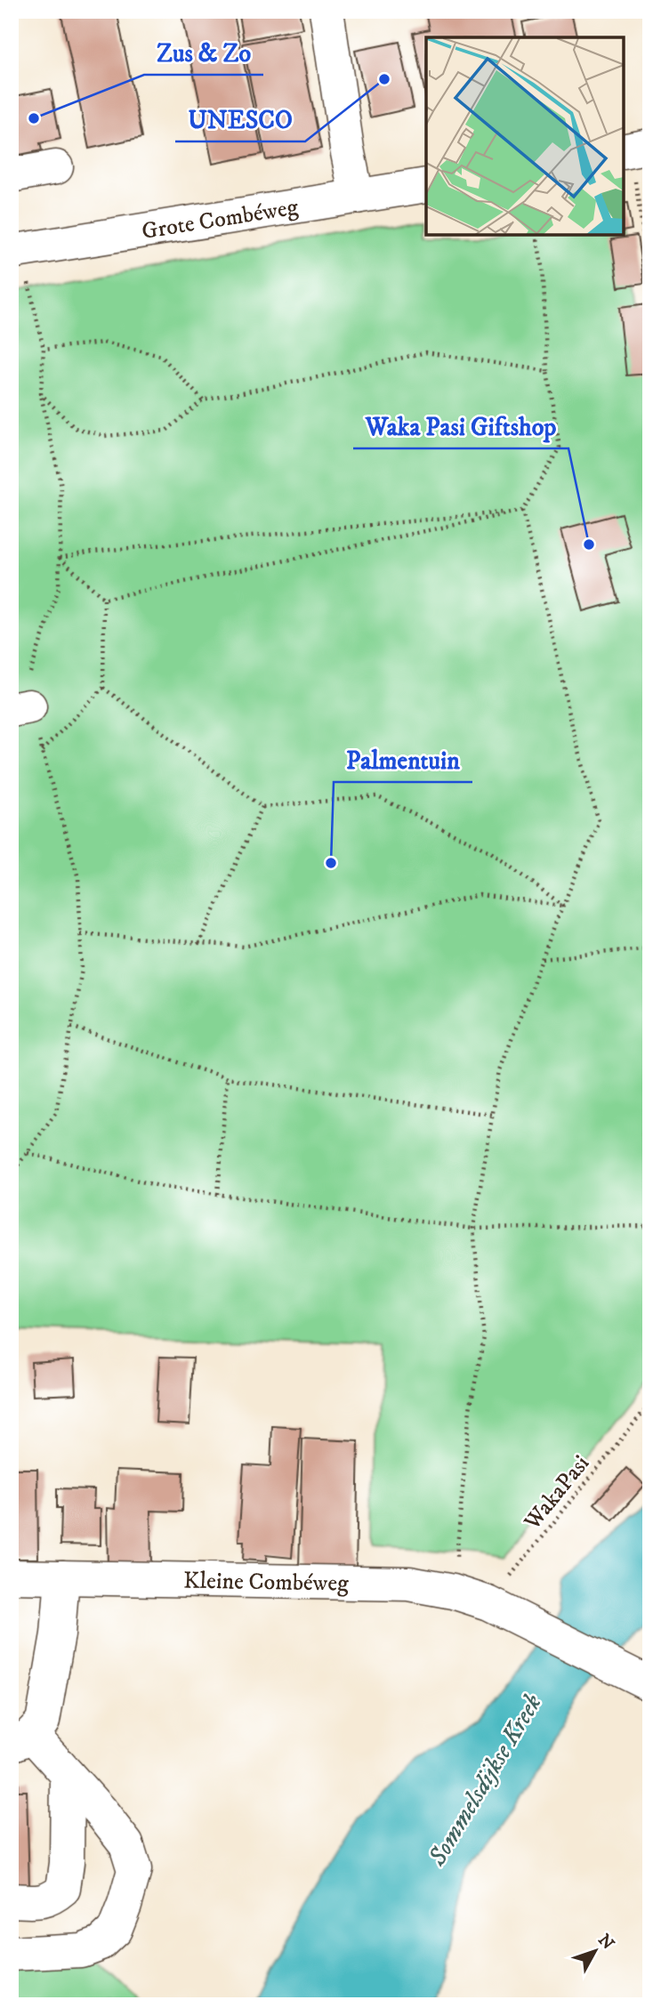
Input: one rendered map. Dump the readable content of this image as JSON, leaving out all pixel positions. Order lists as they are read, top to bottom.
{
  "streets": {
    "main road": ["Grote Combéweg", "Kleine Combéweg"],
    "path": ["WakaPasi"]
  },
  "crossings": [
    ["WakaPasi", "Kleine Combéweg"]
  ],
  "water": ["Sommelsdijkse Kreek"],
  "places": [
    "UNESCO",
    "Zus & Zo",
    "Waka Pasi Giftshop",
    "Palmentuin"
  ],
  "north": "top right"
}
